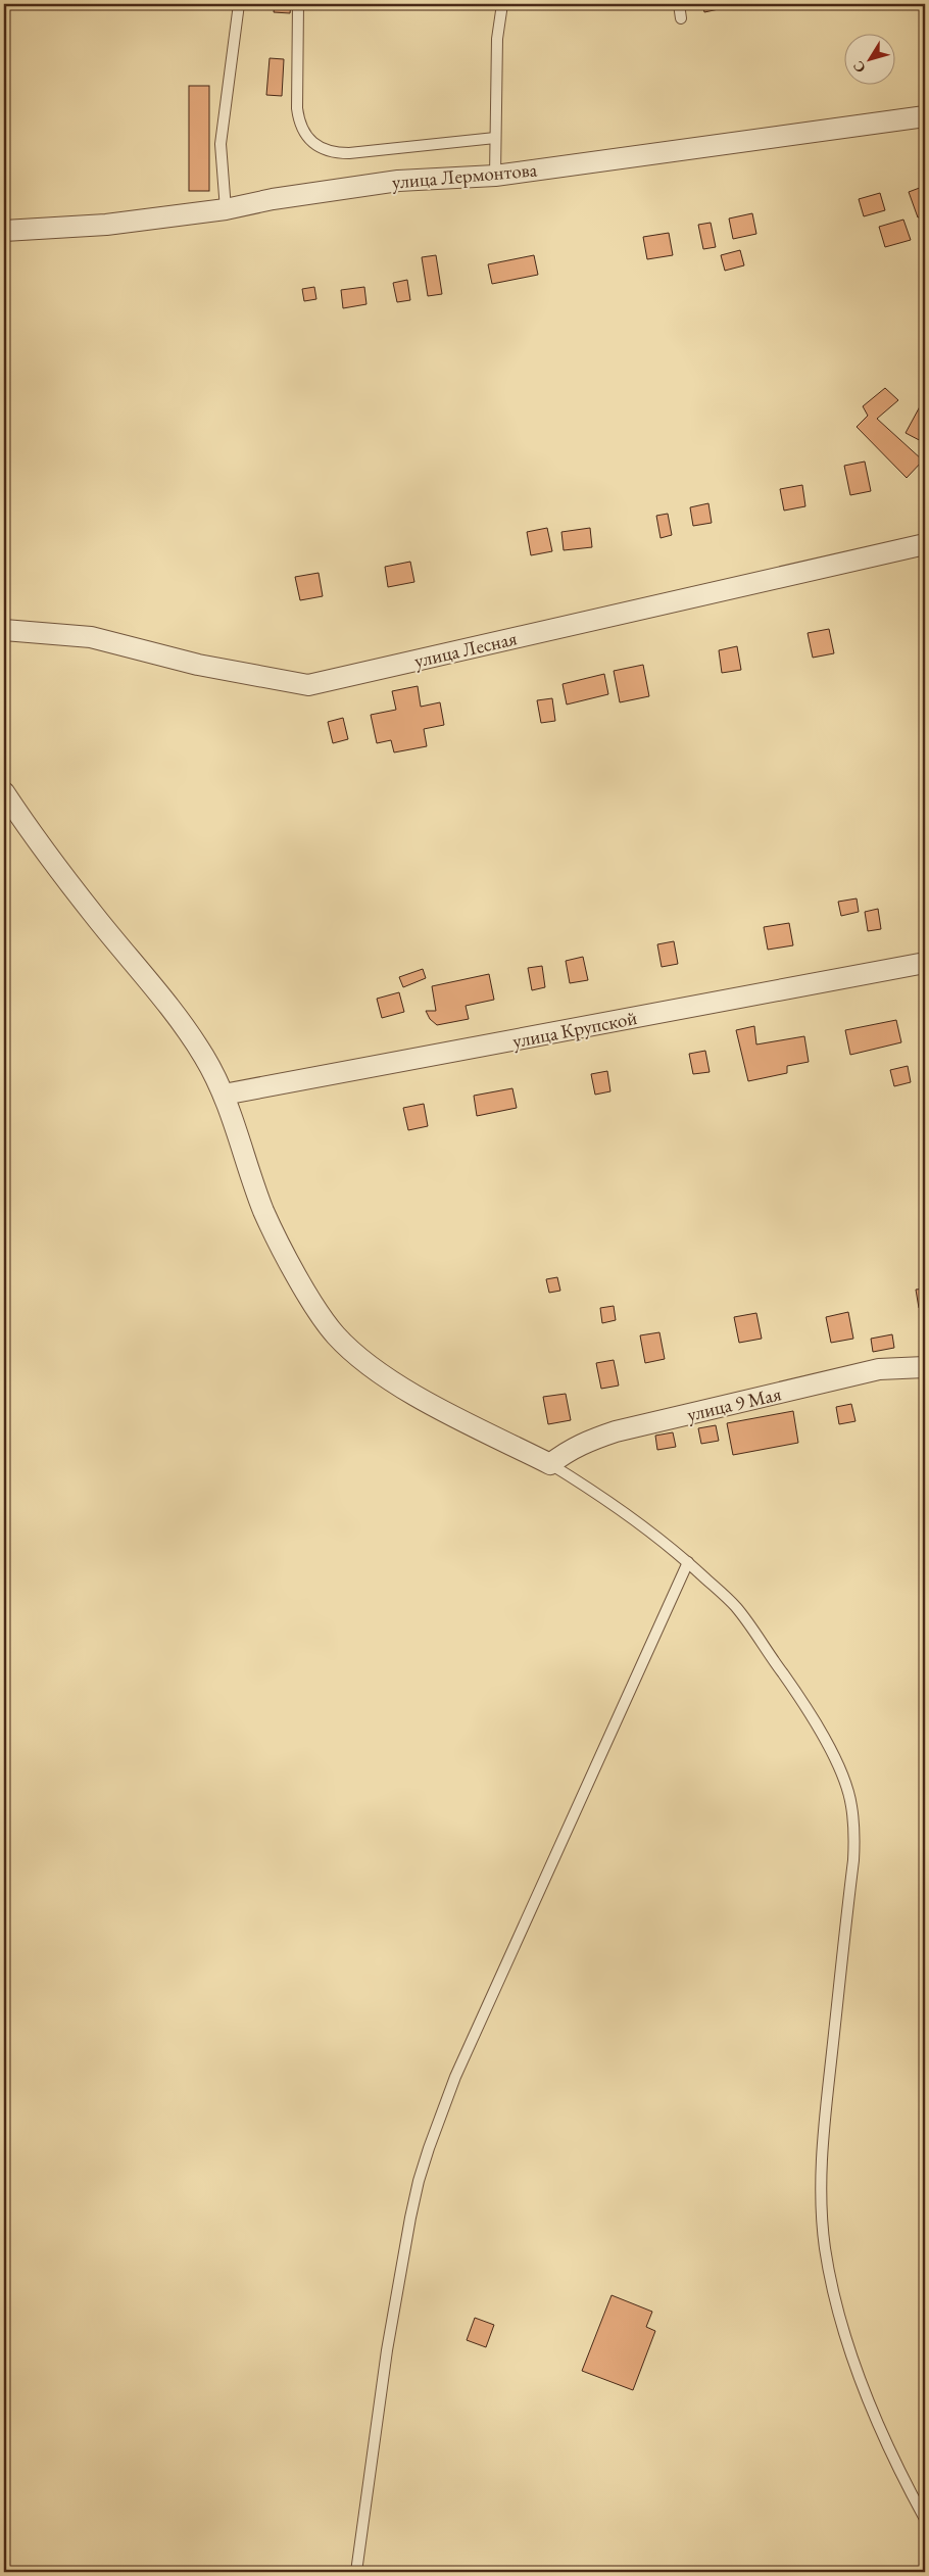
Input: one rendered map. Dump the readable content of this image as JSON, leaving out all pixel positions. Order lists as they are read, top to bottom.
{
  "streets": {
    "street": [
      "улица Лермонтова",
      "улица Лесная",
      "улица Крупской",
      "улица 9 Мая"
    ]
  },
  "north": "bottom left"
}
